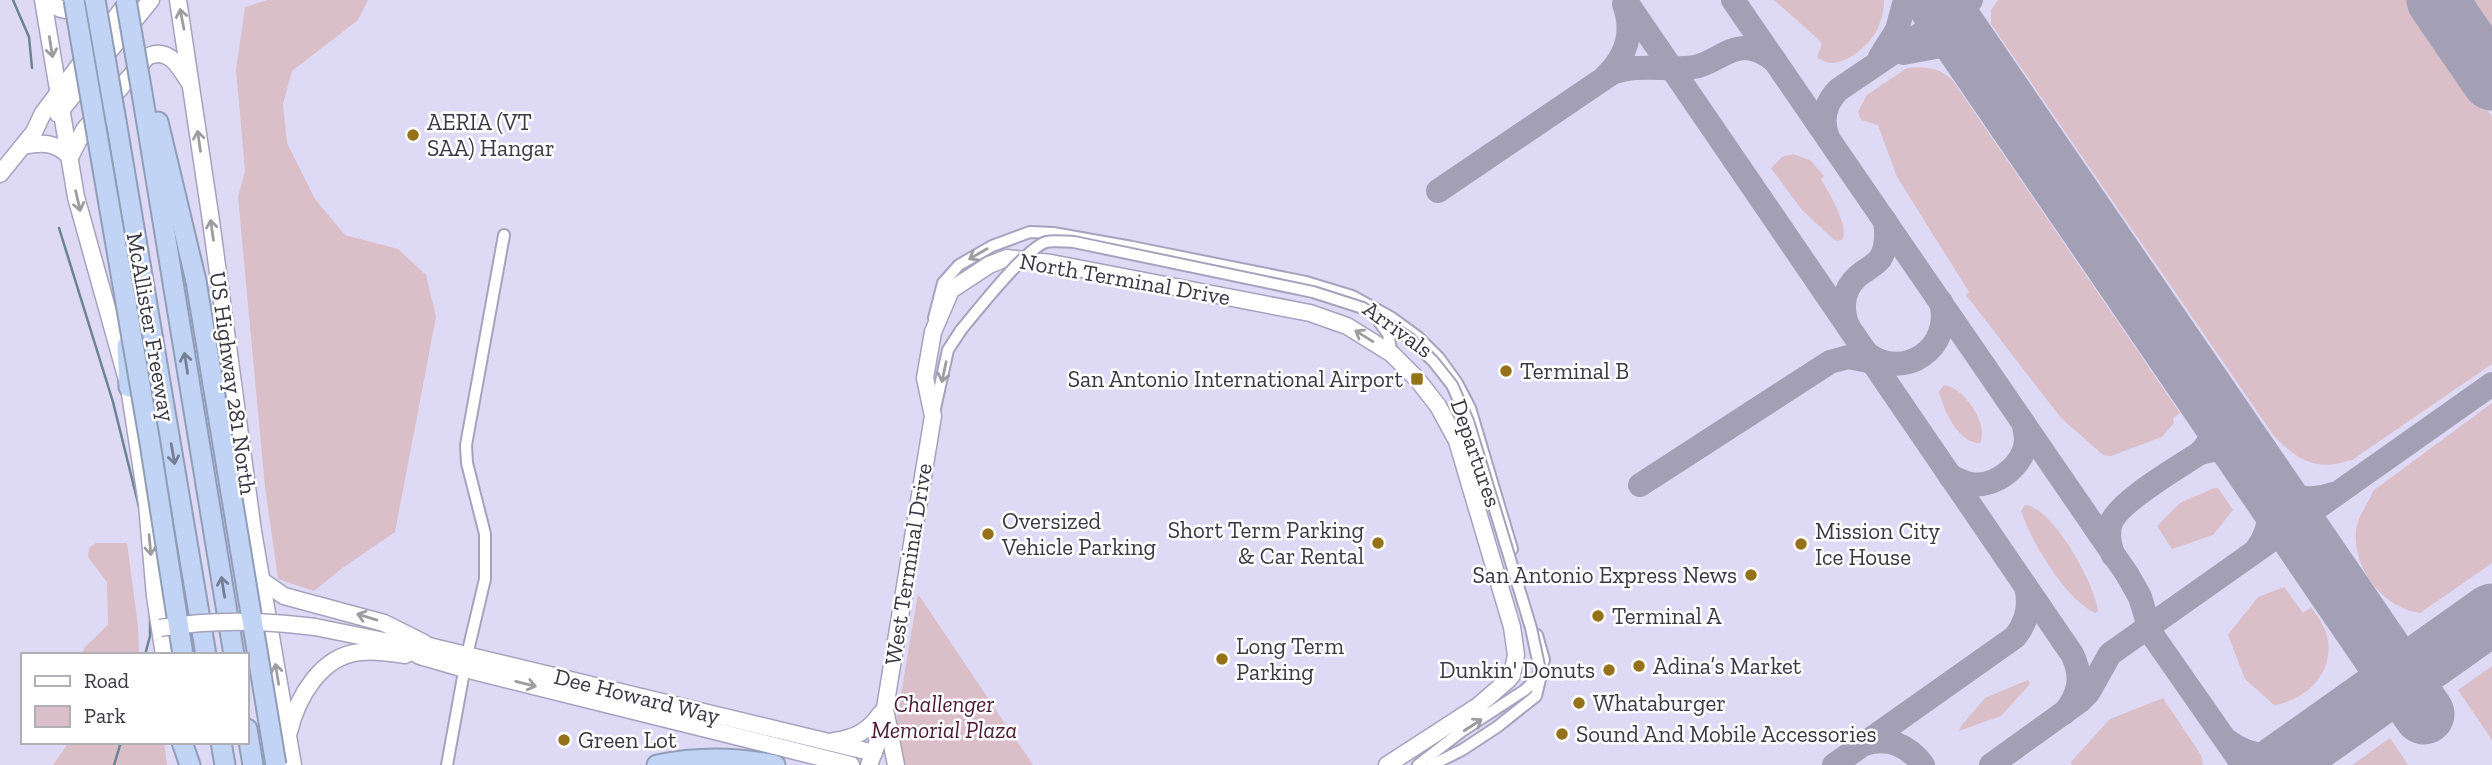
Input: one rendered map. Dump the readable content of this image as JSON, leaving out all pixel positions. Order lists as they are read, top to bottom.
{
  "streets": {
    "highway": ["McAllister Freeway"],
    "main road": [
      "North Terminal Drive",
      "US Highway 281 North",
      "West Terminal Drive",
      "Dee Howard Way"
    ],
    "street": ["Arrivals", "Departures"]
  },
  "crossings": [
    ["North Terminal Drive", "Arrivals"],
    ["North Terminal Drive", "Departures"],
    ["North Terminal Drive", "West Terminal Drive"],
    ["Departures", "West Terminal Drive"],
    ["West Terminal Drive", "Dee Howard Way"]
  ],
  "one_way": ["North Terminal Drive"],
  "parks": ["Challenger Memorial Plaza"],
  "places": {
    "other": [
      "AERIA (VT SAA) Hangar",
      "Terminal B",
      "Oversized Vehicle Parking",
      "Short Term Parking & Car Rental",
      "Mission City Ice House",
      "San Antonio Express News",
      "Terminal A",
      "Long Term Parking",
      "Adina’s Market",
      "Dunkin' Donuts",
      "Whataburger",
      "Sound And Mobile Accessories",
      "Green Lot"
    ],
    "transit": ["San Antonio International Airport"]
  },
  "legend": ["Road", "Park"]
}
